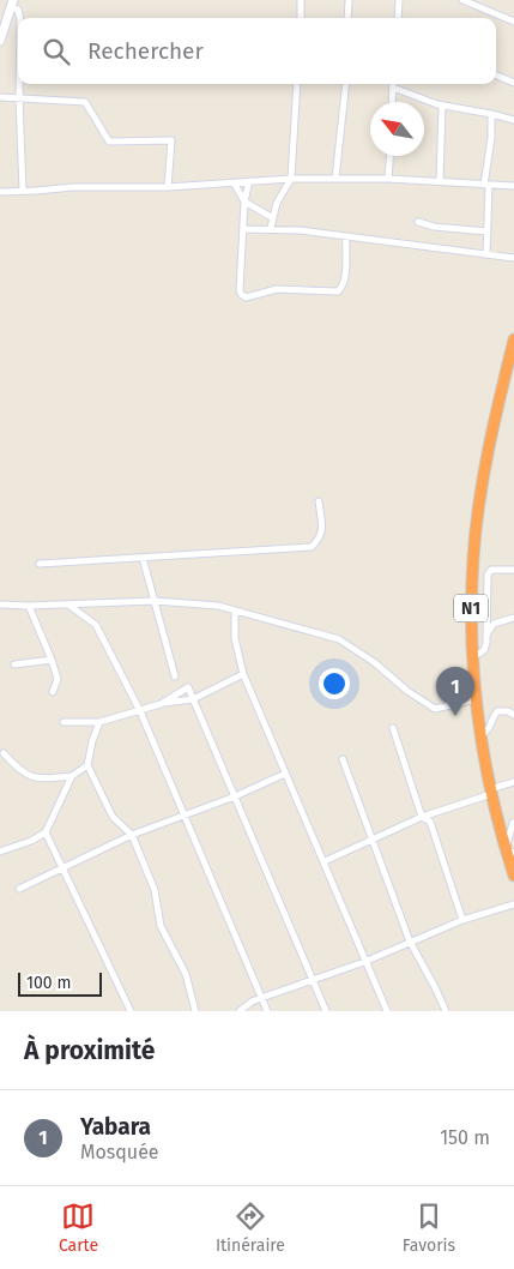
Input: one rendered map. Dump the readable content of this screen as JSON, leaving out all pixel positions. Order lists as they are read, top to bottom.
{
  "streets": {
    "highway": ["N1"]
  },
  "scale_bar": "100 m",
  "north": "top left",
  "page": {
    "search": "Rechercher",
    "pins": "1",
    "scale": "100 m",
    "heading": "À proximité",
    "list": [
      {
        "mark": "1",
        "name": "Yabara",
        "note": "Mosquée",
        "value": "150 m"
      }
    ],
    "nav": ["Carte", "Itinéraire", "Favoris"]
  }
}
